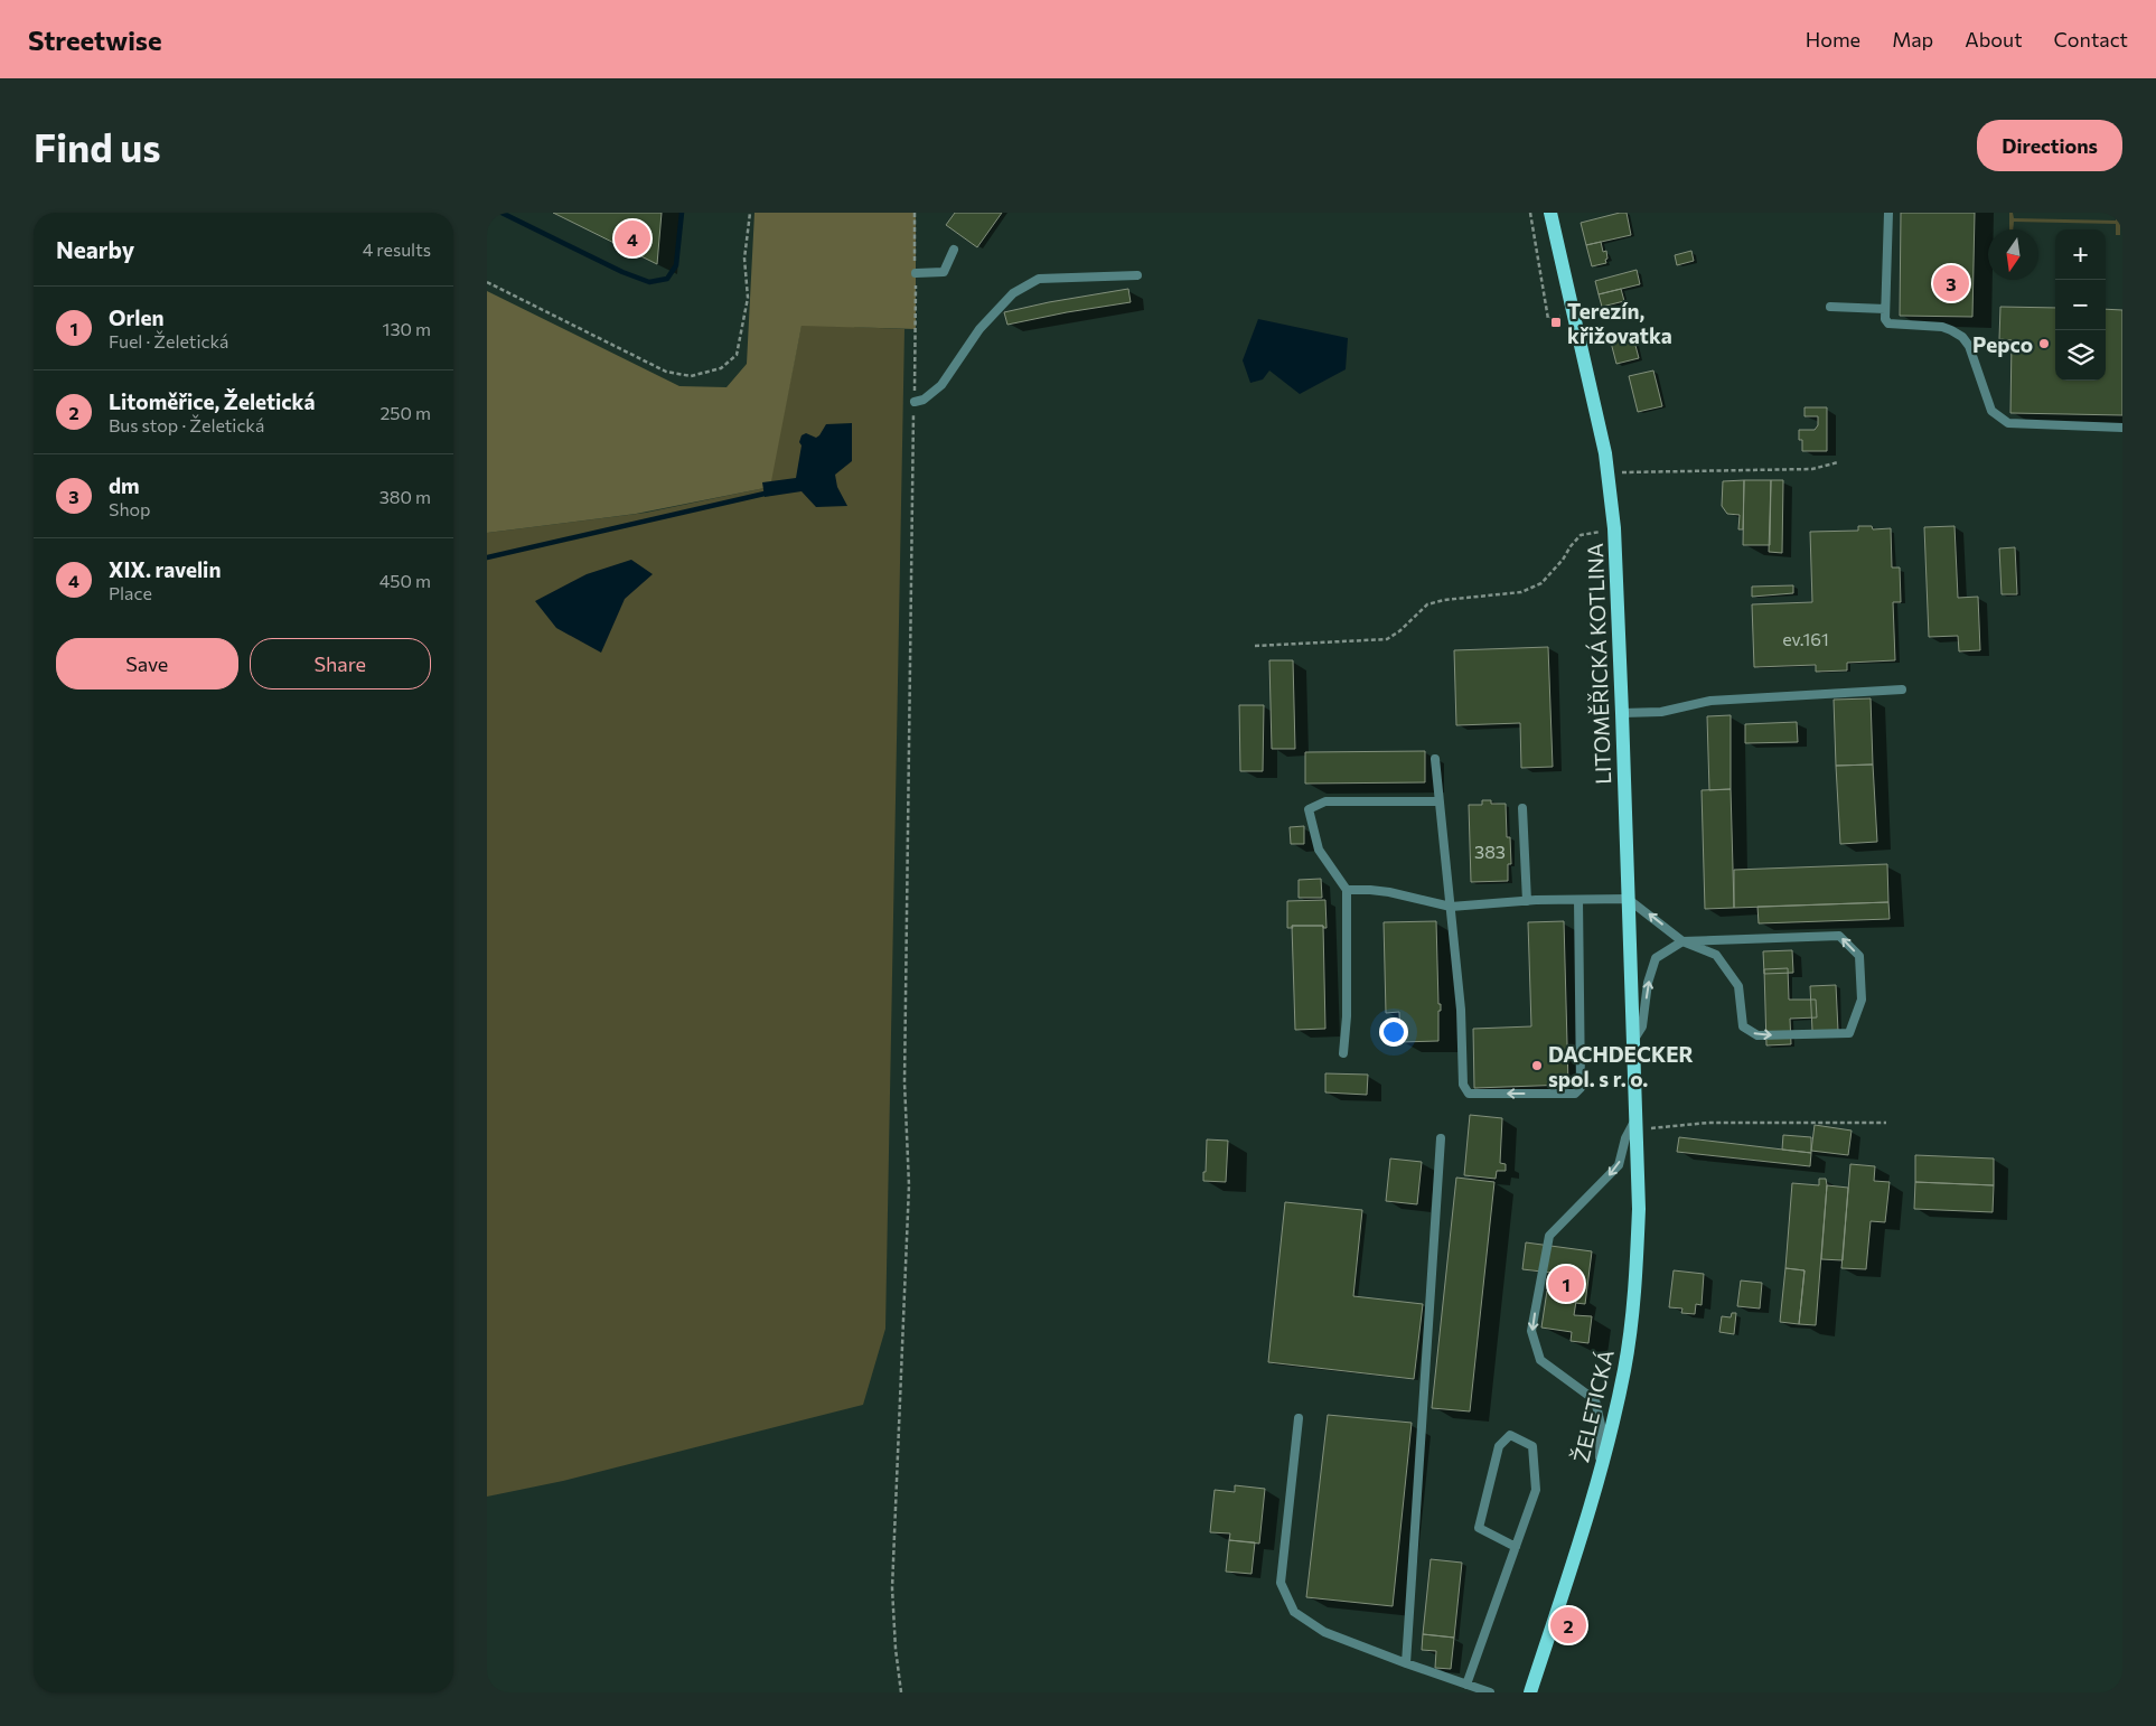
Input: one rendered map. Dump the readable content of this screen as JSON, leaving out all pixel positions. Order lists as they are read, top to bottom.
{
  "streets": {
    "main road": ["LITOMĚŘICKÁ KOTLINA", "ŽELETICKÁ"]
  },
  "crossings": [
    ["LITOMĚŘICKÁ KOTLINA", "ŽELETICKÁ"]
  ],
  "places": {
    "transit": ["Terezín, křižovatka"],
    "other": ["Pepco", "DACHDECKER spol. s r. o."]
  },
  "house_numbers": ["ev.161", "383"],
  "north": "bottom",
  "page": {
    "header": "Streetwise",
    "nav": [
      "Home",
      "Map",
      "About",
      "Contact"
    ],
    "buttons": [
      "Directions",
      ["Save", "Share"]
    ],
    "title": "Find us",
    "heading": ["Nearby", "4 results"],
    "pins": [
      "4",
      "3",
      "1",
      "2"
    ],
    "map_buttons": ["+", "−"],
    "list": [
      {
        "mark": "1",
        "name": "Orlen",
        "note": "Fuel · Želetická",
        "value": "130 m"
      },
      {
        "mark": "2",
        "name": "Litoměřice, Želetická",
        "note": "Bus stop · Želetická",
        "value": "250 m"
      },
      {
        "mark": "3",
        "name": "dm",
        "note": "Shop",
        "value": "380 m"
      },
      {
        "mark": "4",
        "name": "XIX. ravelin",
        "note": "Place",
        "value": "450 m"
      }
    ]
  }
}
